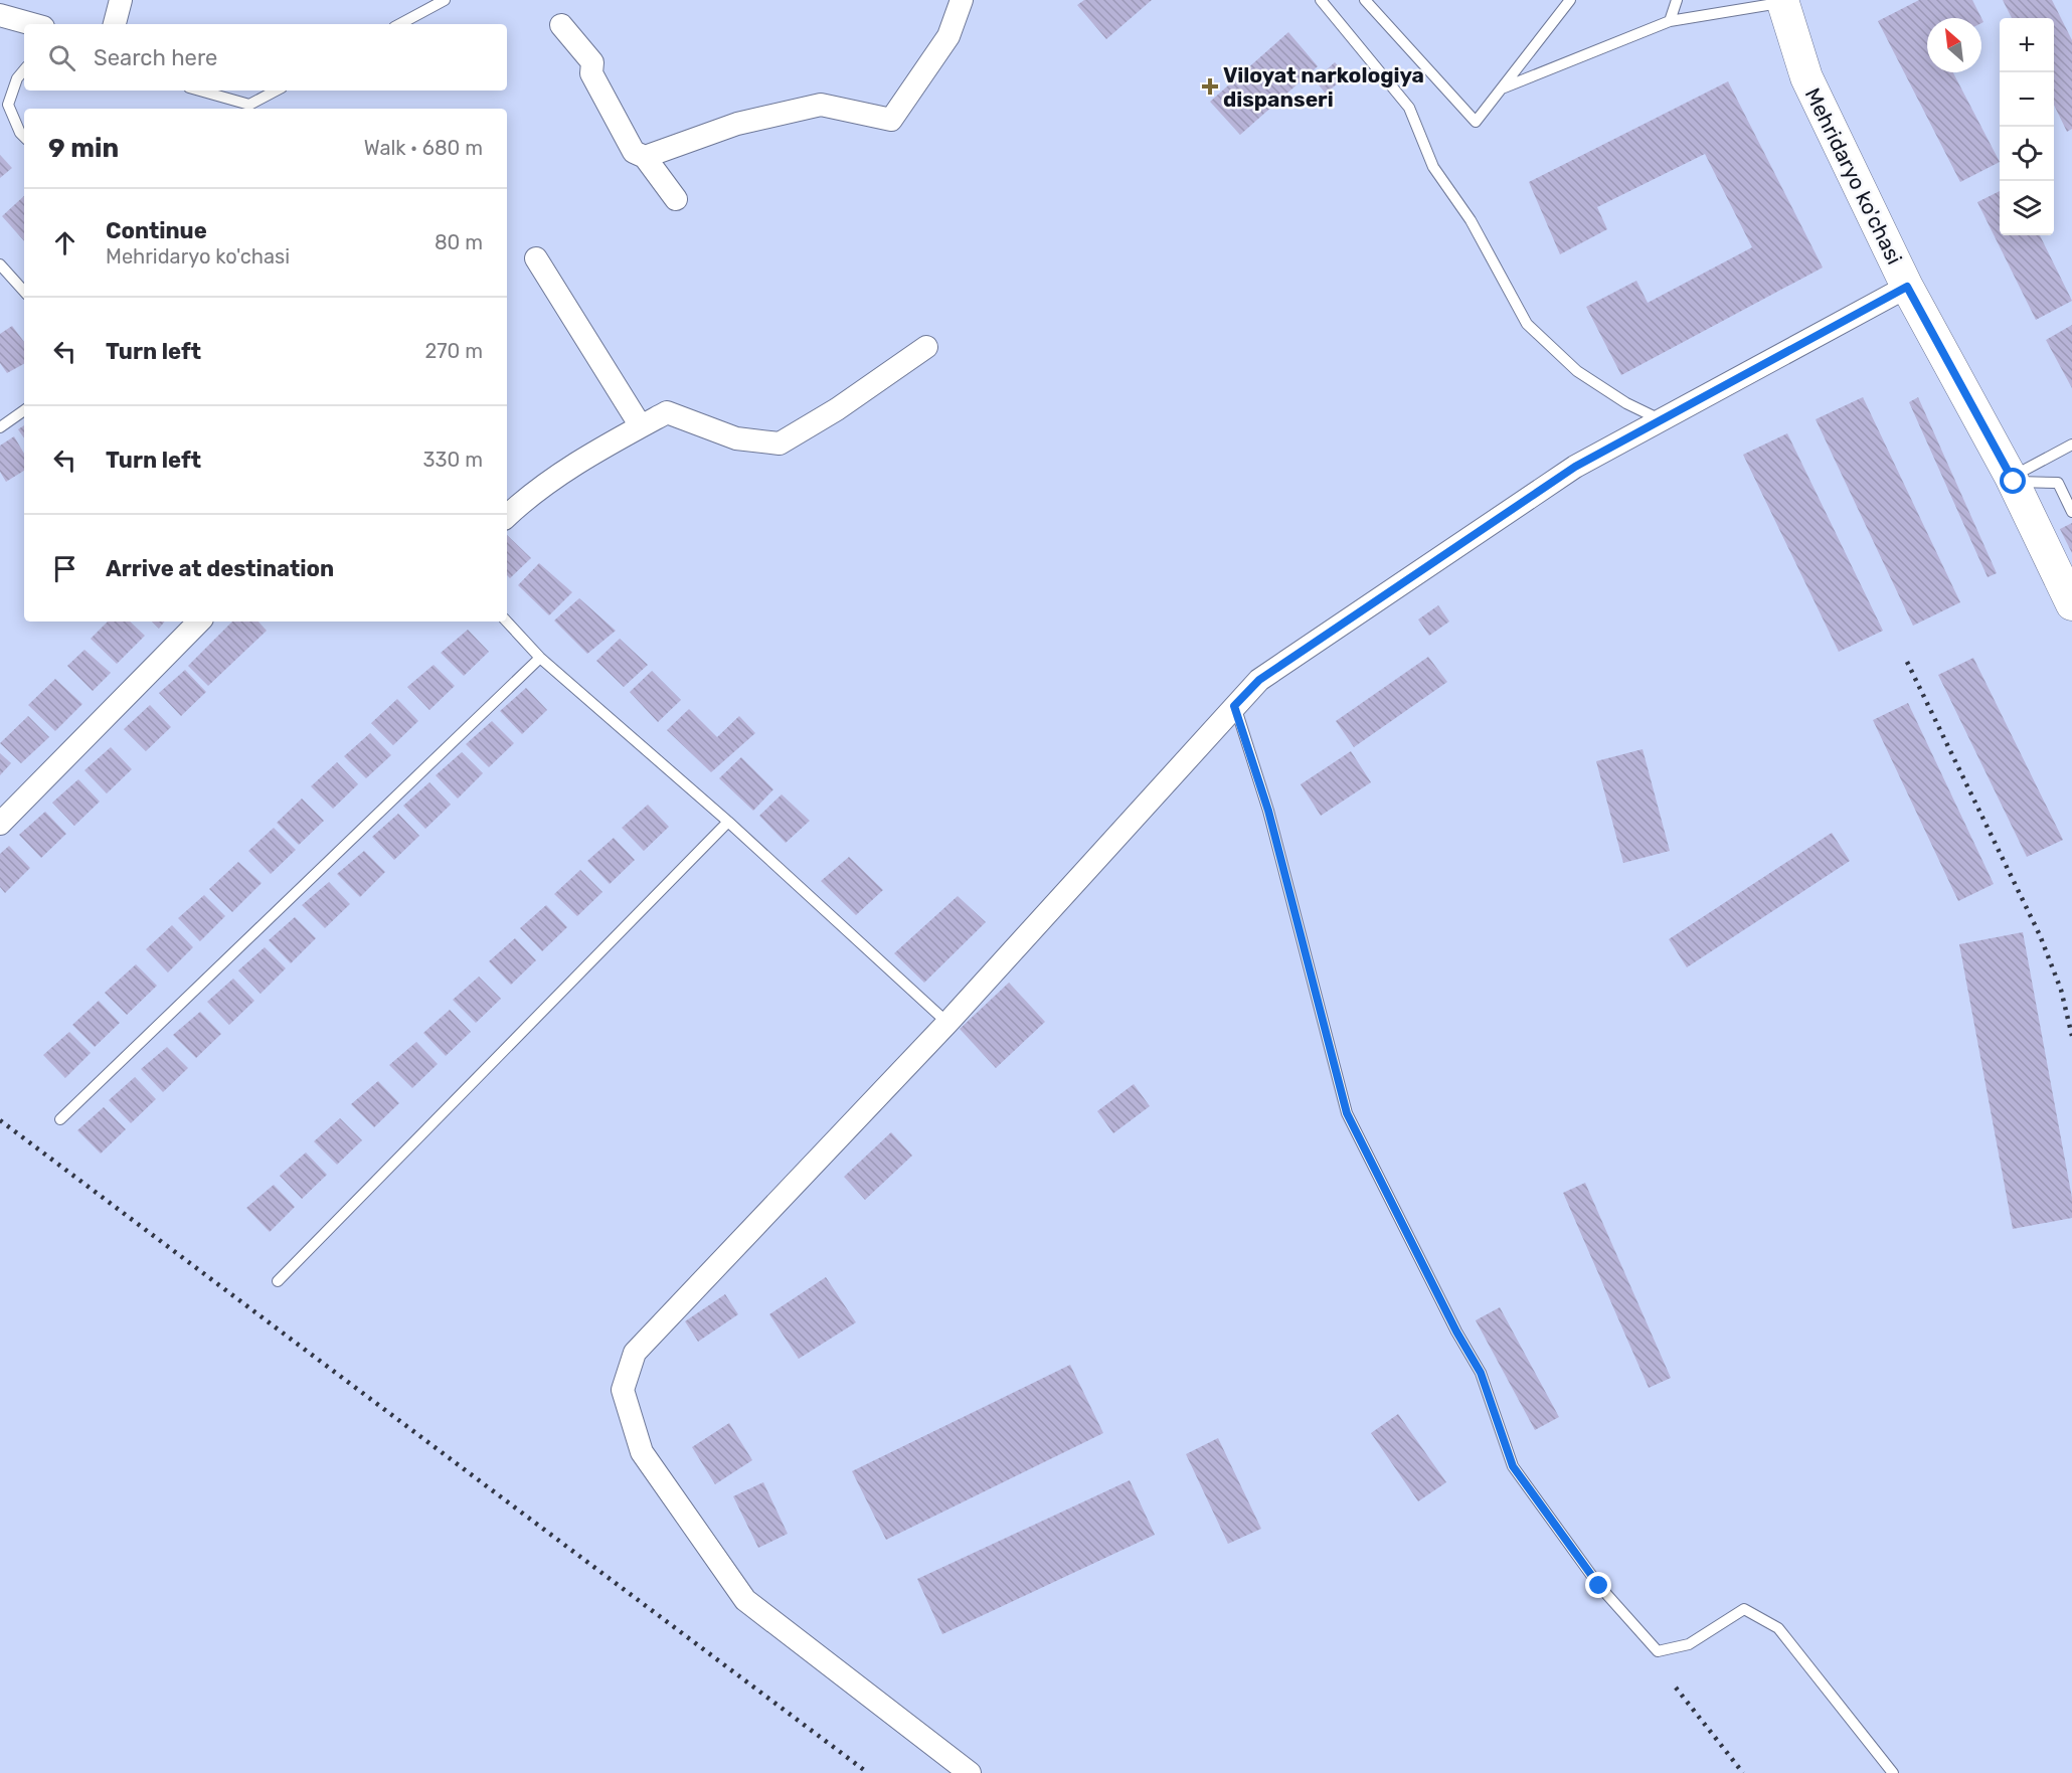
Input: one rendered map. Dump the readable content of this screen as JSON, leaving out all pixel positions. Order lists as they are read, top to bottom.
{
  "streets": {
    "main road": ["Мehridaryo ko'chasi"]
  },
  "places": {
    "health": ["Viloyat narkologiya dispanseri"]
  },
  "north": "top left",
  "page": {
    "map_buttons": ["+", "−"],
    "search": "Search here",
    "heading": ["9 min", "Walk · 680 m"],
    "list": [
      ["Continue", "Мehridaryo ko'chasi", "80 m"],
      ["Turn left", "270 m"],
      ["Turn left", "330 m"],
      "Arrive at destination"
    ]
  }
}
